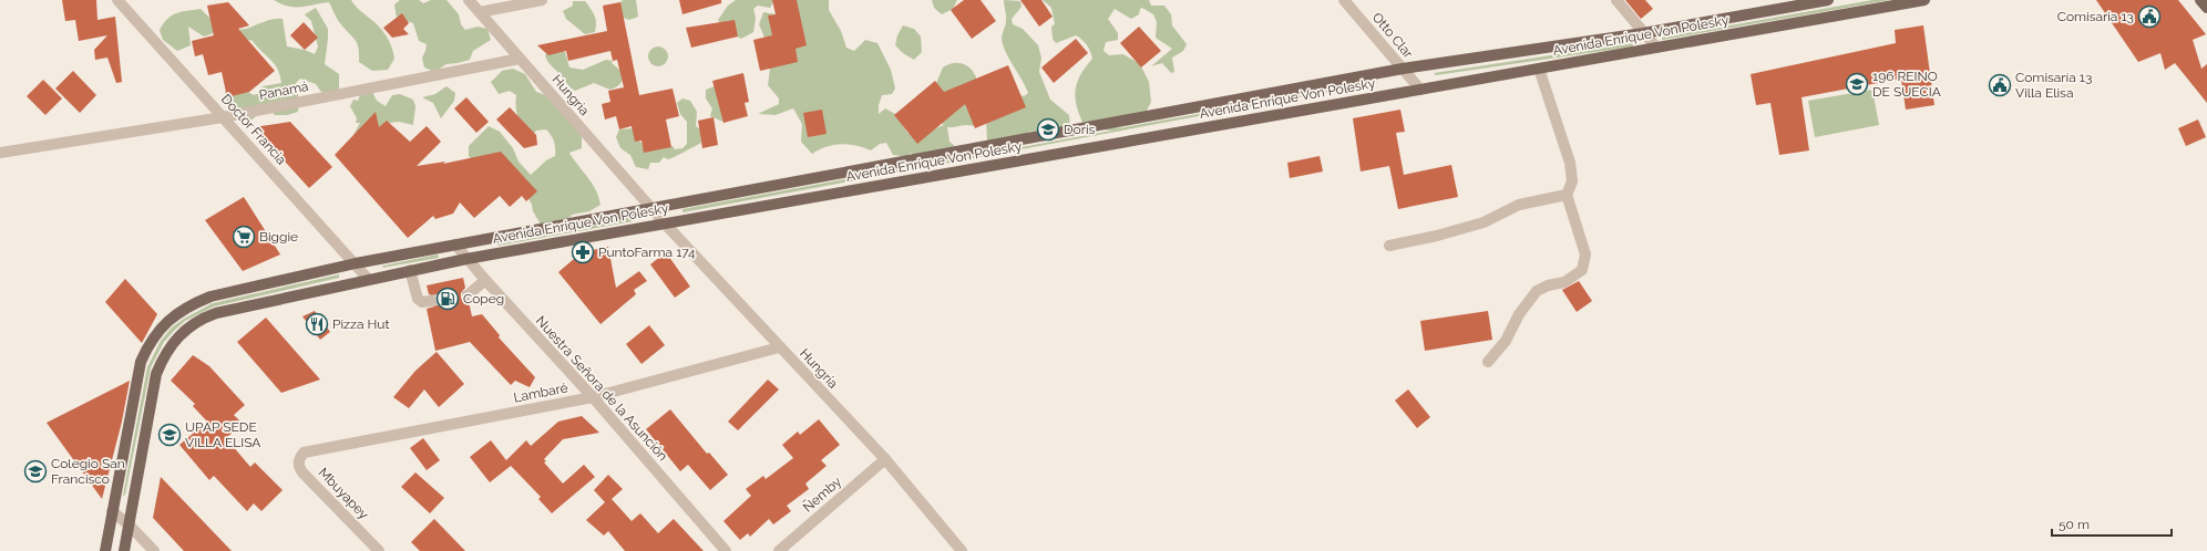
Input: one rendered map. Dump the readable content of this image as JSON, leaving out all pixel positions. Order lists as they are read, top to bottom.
{
  "streets": {
    "main road": ["Avenida Enrique Von Polesky"],
    "street": [
      "Otto Clar",
      "Panamá",
      "Hungria",
      "Doctor Francia",
      "Hungría",
      "Nuestra Señora de la Asunción",
      "Lambaré",
      "Mbuyapey",
      "Ñemby"
    ]
  },
  "crossings": [
    ["Otto Clar", "Avenida Enrique Von Polesky"],
    ["Avenida Enrique Von Polesky", "Hungria"],
    ["Avenida Enrique Von Polesky", "Doctor Francia"],
    ["Avenida Enrique Von Polesky", "Hungría"],
    ["Avenida Enrique Von Polesky", "Nuestra Señora de la Asunción"],
    ["Panamá", "Hungria"],
    ["Panamá", "Doctor Francia"],
    ["Hungria", "Hungría"],
    ["Hungría", "Lambaré"],
    ["Hungría", "Ñemby"],
    ["Nuestra Señora de la Asunción", "Lambaré"],
    ["Lambaré", "Mbuyapey"]
  ],
  "places": {
    "public building": ["Comisaria 13", "Comisaría 13 Villa Elisa"],
    "school or university": [
      "196 REINO DE SUECIA",
      "Doris",
      "UPAP SEDE VILLA ELISA",
      "Colegio San Francisco"
    ],
    "supermarket": ["Biggie"],
    "pharmacy": ["PuntoFarma 174"],
    "fuel station": ["Copeg"],
    "restaurant": ["Pizza Hut"]
  },
  "scale_bar": "50 m"
}
